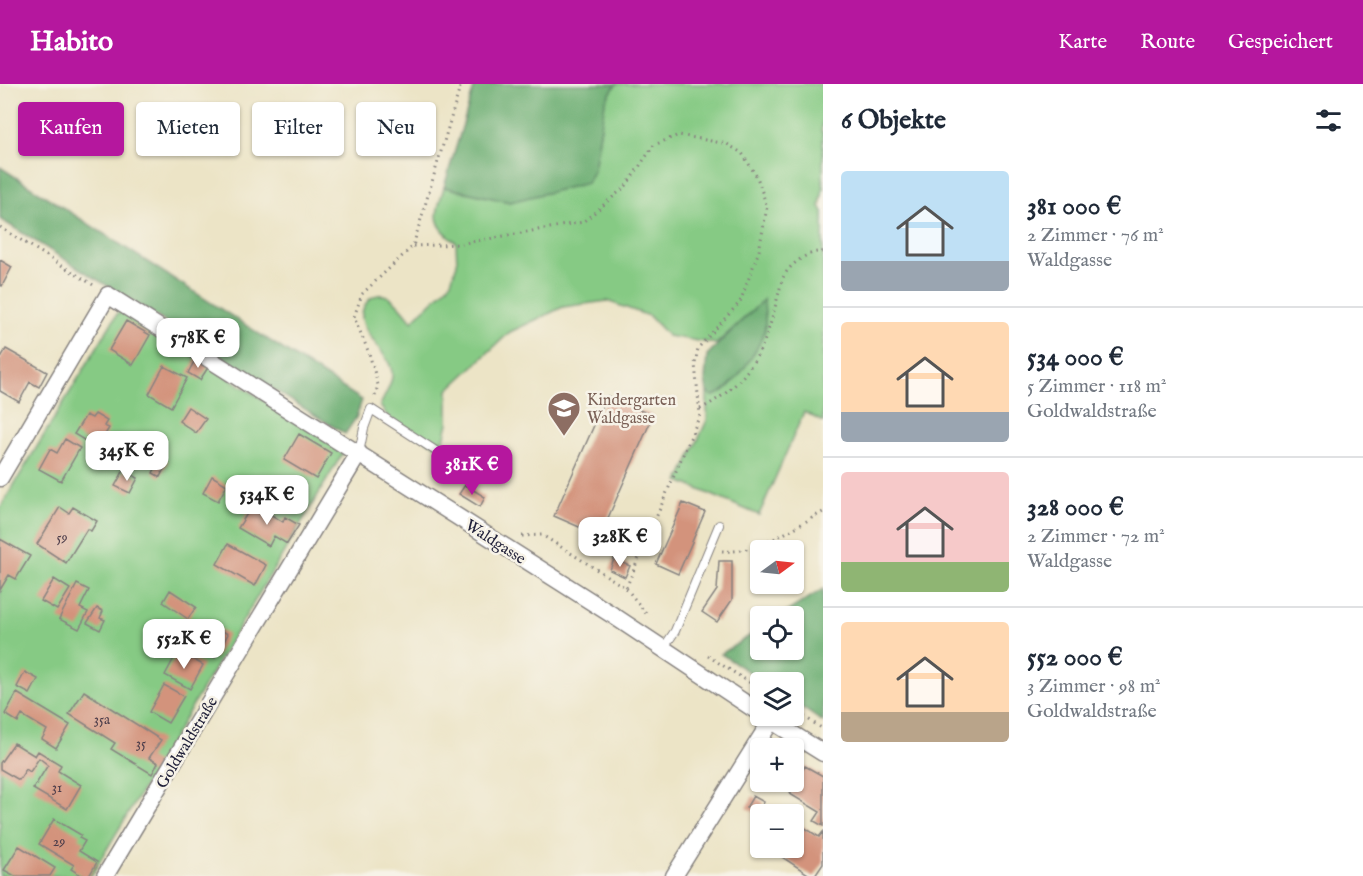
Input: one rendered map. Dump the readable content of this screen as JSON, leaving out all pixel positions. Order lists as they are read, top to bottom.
{
  "streets": {
    "street": ["Waldgasse", "Goldwaldstraße"]
  },
  "crossings": [
    ["Waldgasse", "Goldwaldstraße"]
  ],
  "places": {
    "school or university": ["Kindergarten Waldgasse"]
  },
  "house_numbers": [
    "59",
    "35a",
    "35",
    "31",
    "29"
  ],
  "north": "right",
  "page": {
    "header": "Habito",
    "nav": ["Karte", "Route", "Gespeichert"],
    "heading": "6 Objekte",
    "chip": [
      "Kaufen",
      "Mieten",
      "Filter",
      "Neu"
    ],
    "list": [
      {
        "name": "381 000 €",
        "note": "2 Zimmer · 76 m² · Waldgasse"
      },
      {
        "name": "534 000 €",
        "note": "5 Zimmer · 118 m² · Goldwaldstraße"
      },
      {
        "name": "328 000 €",
        "note": "2 Zimmer · 72 m² · Waldgasse"
      },
      {
        "name": "552 000 €",
        "note": "3 Zimmer · 98 m² · Goldwaldstraße"
      }
    ],
    "price": [
      "578K €",
      "345K €",
      "381K €",
      "534K €",
      "328K €",
      "552K €"
    ],
    "map_buttons": ["+", "−"]
  }
}
